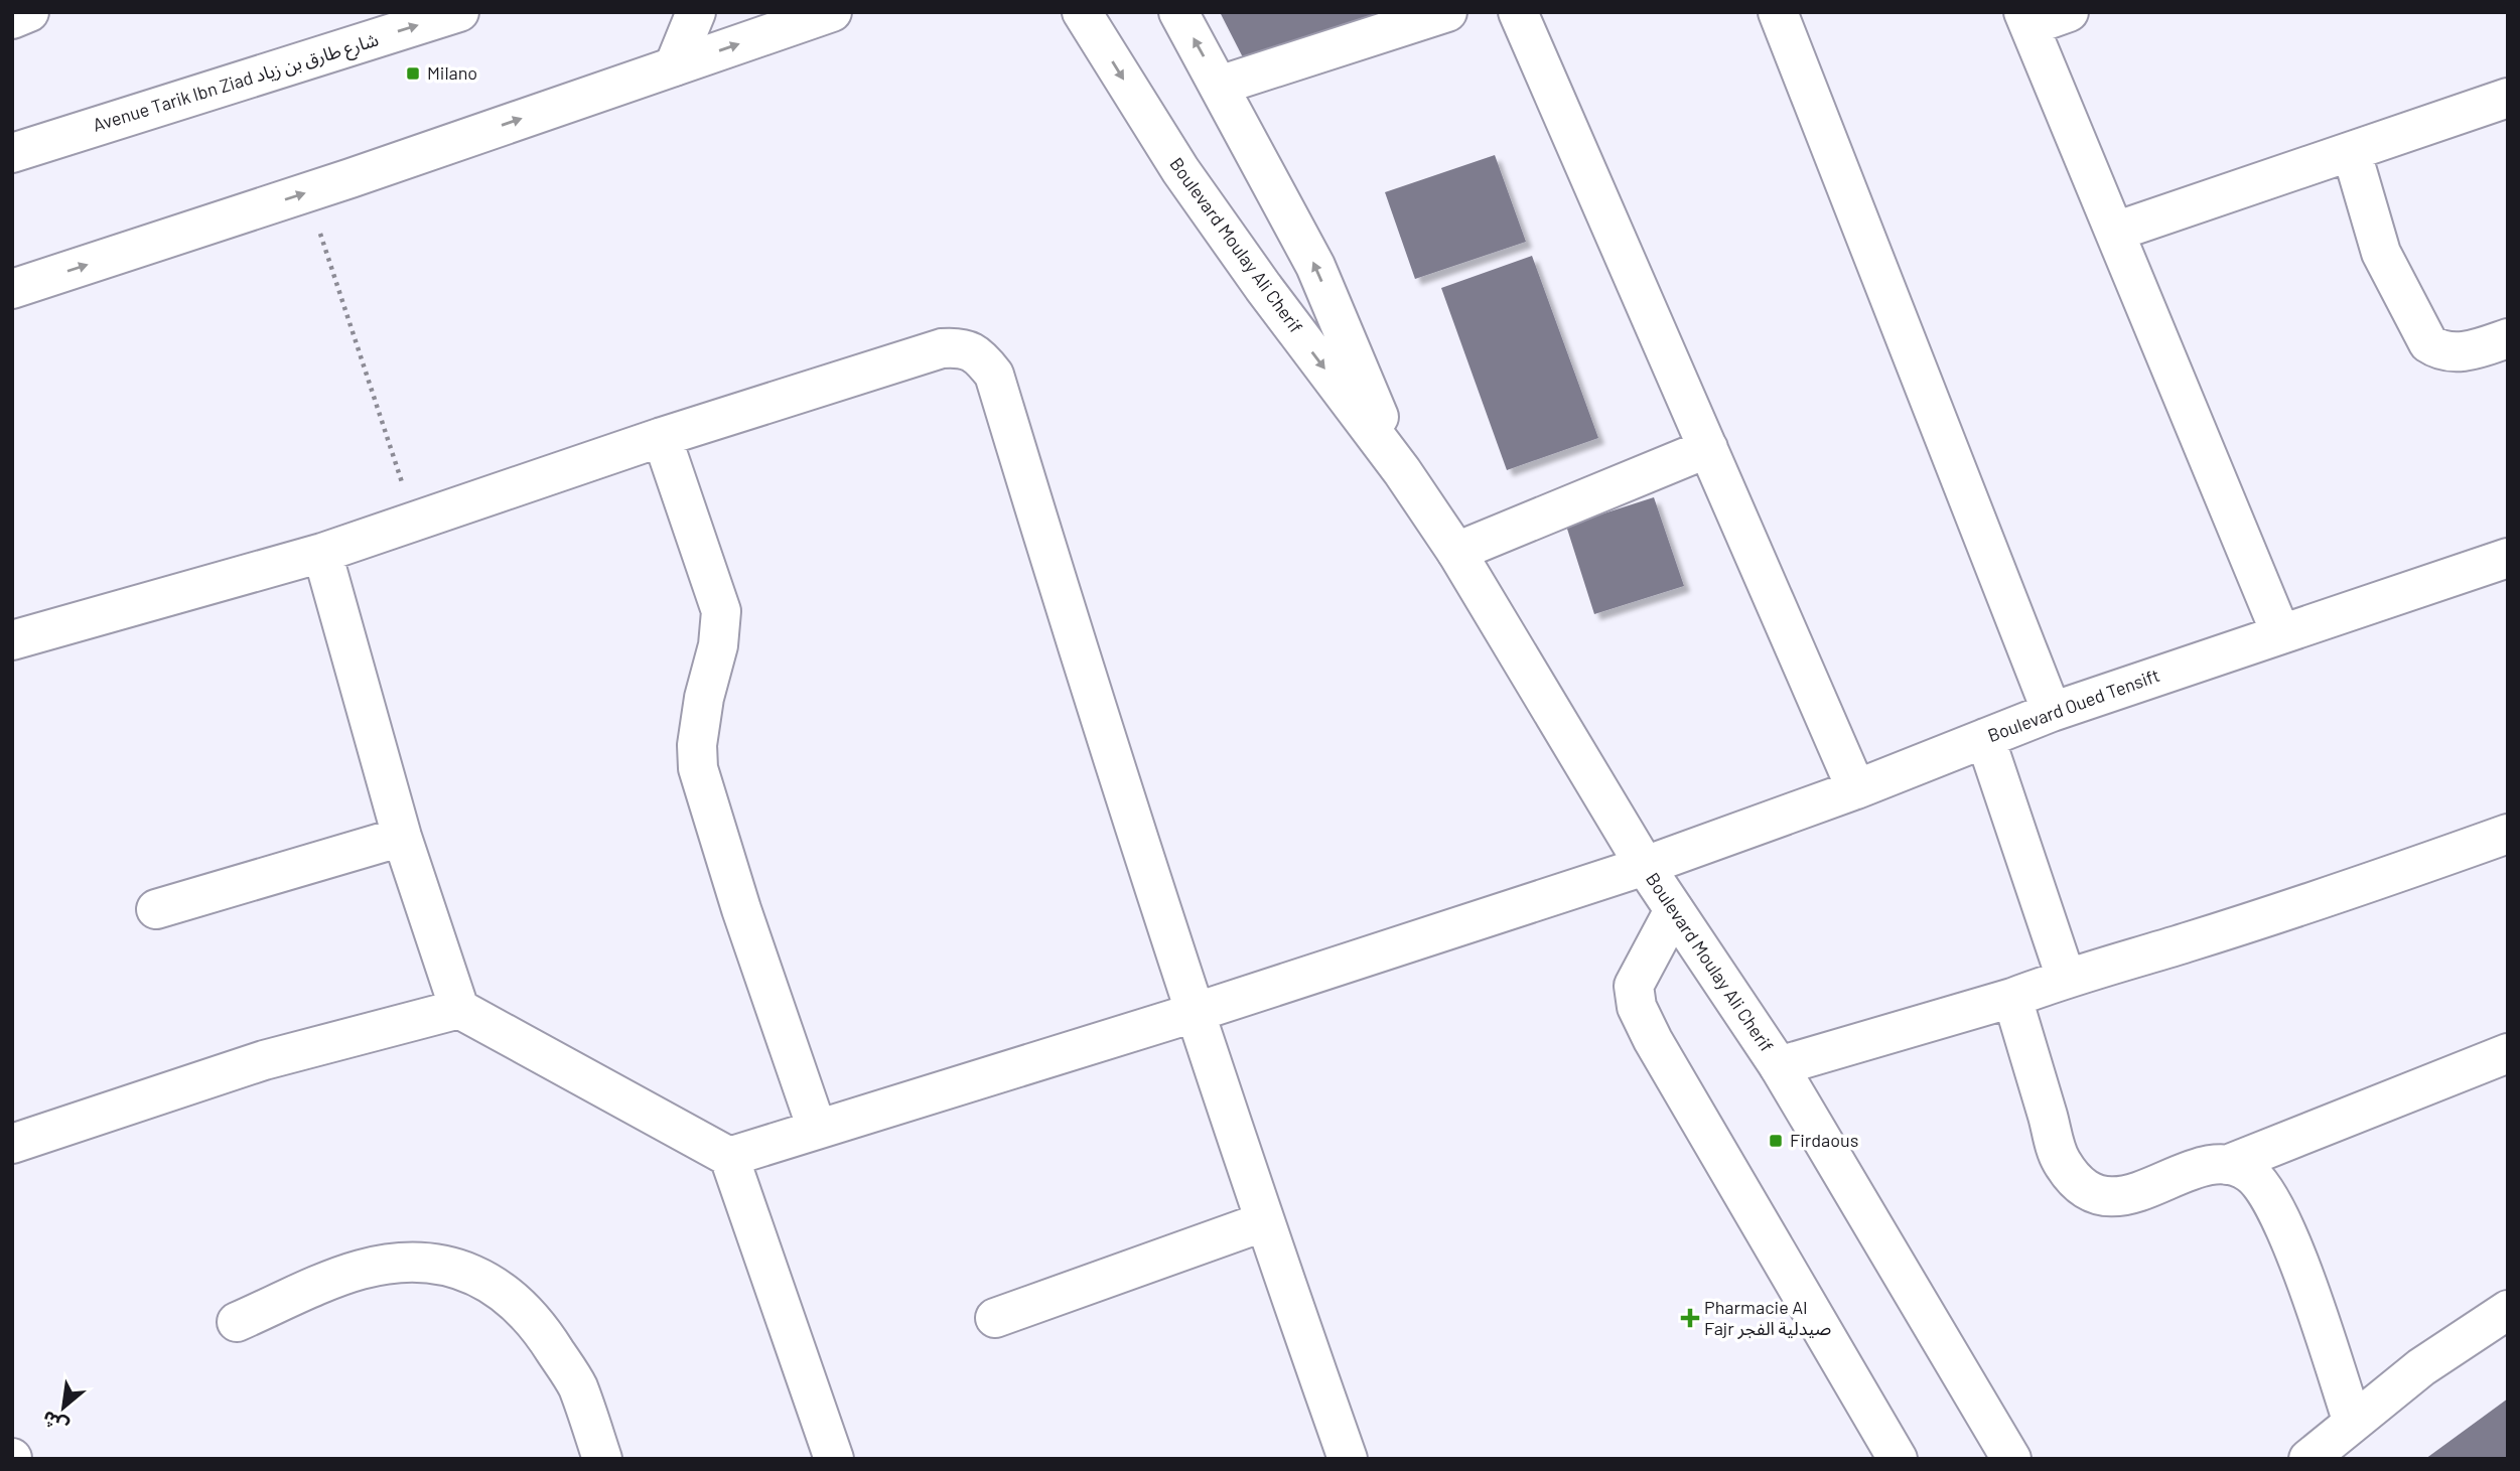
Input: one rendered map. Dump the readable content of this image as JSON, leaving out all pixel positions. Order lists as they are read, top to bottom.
{
  "streets": {
    "street": ["Avenue Tarik Ibn Ziad شارع طارق بن زياد", "Boulevard Moulay Ali Cherif", "Boulevard Oued Tensift"]
  },
  "crossings": [
    ["Boulevard Moulay Ali Cherif", "Boulevard Oued Tensift"]
  ],
  "places": {
    "transit": ["Milano", "Firdaous"],
    "health": ["Pharmacie Al Fajr صيدلية الفجر"]
  },
  "north": "bottom left"
}
